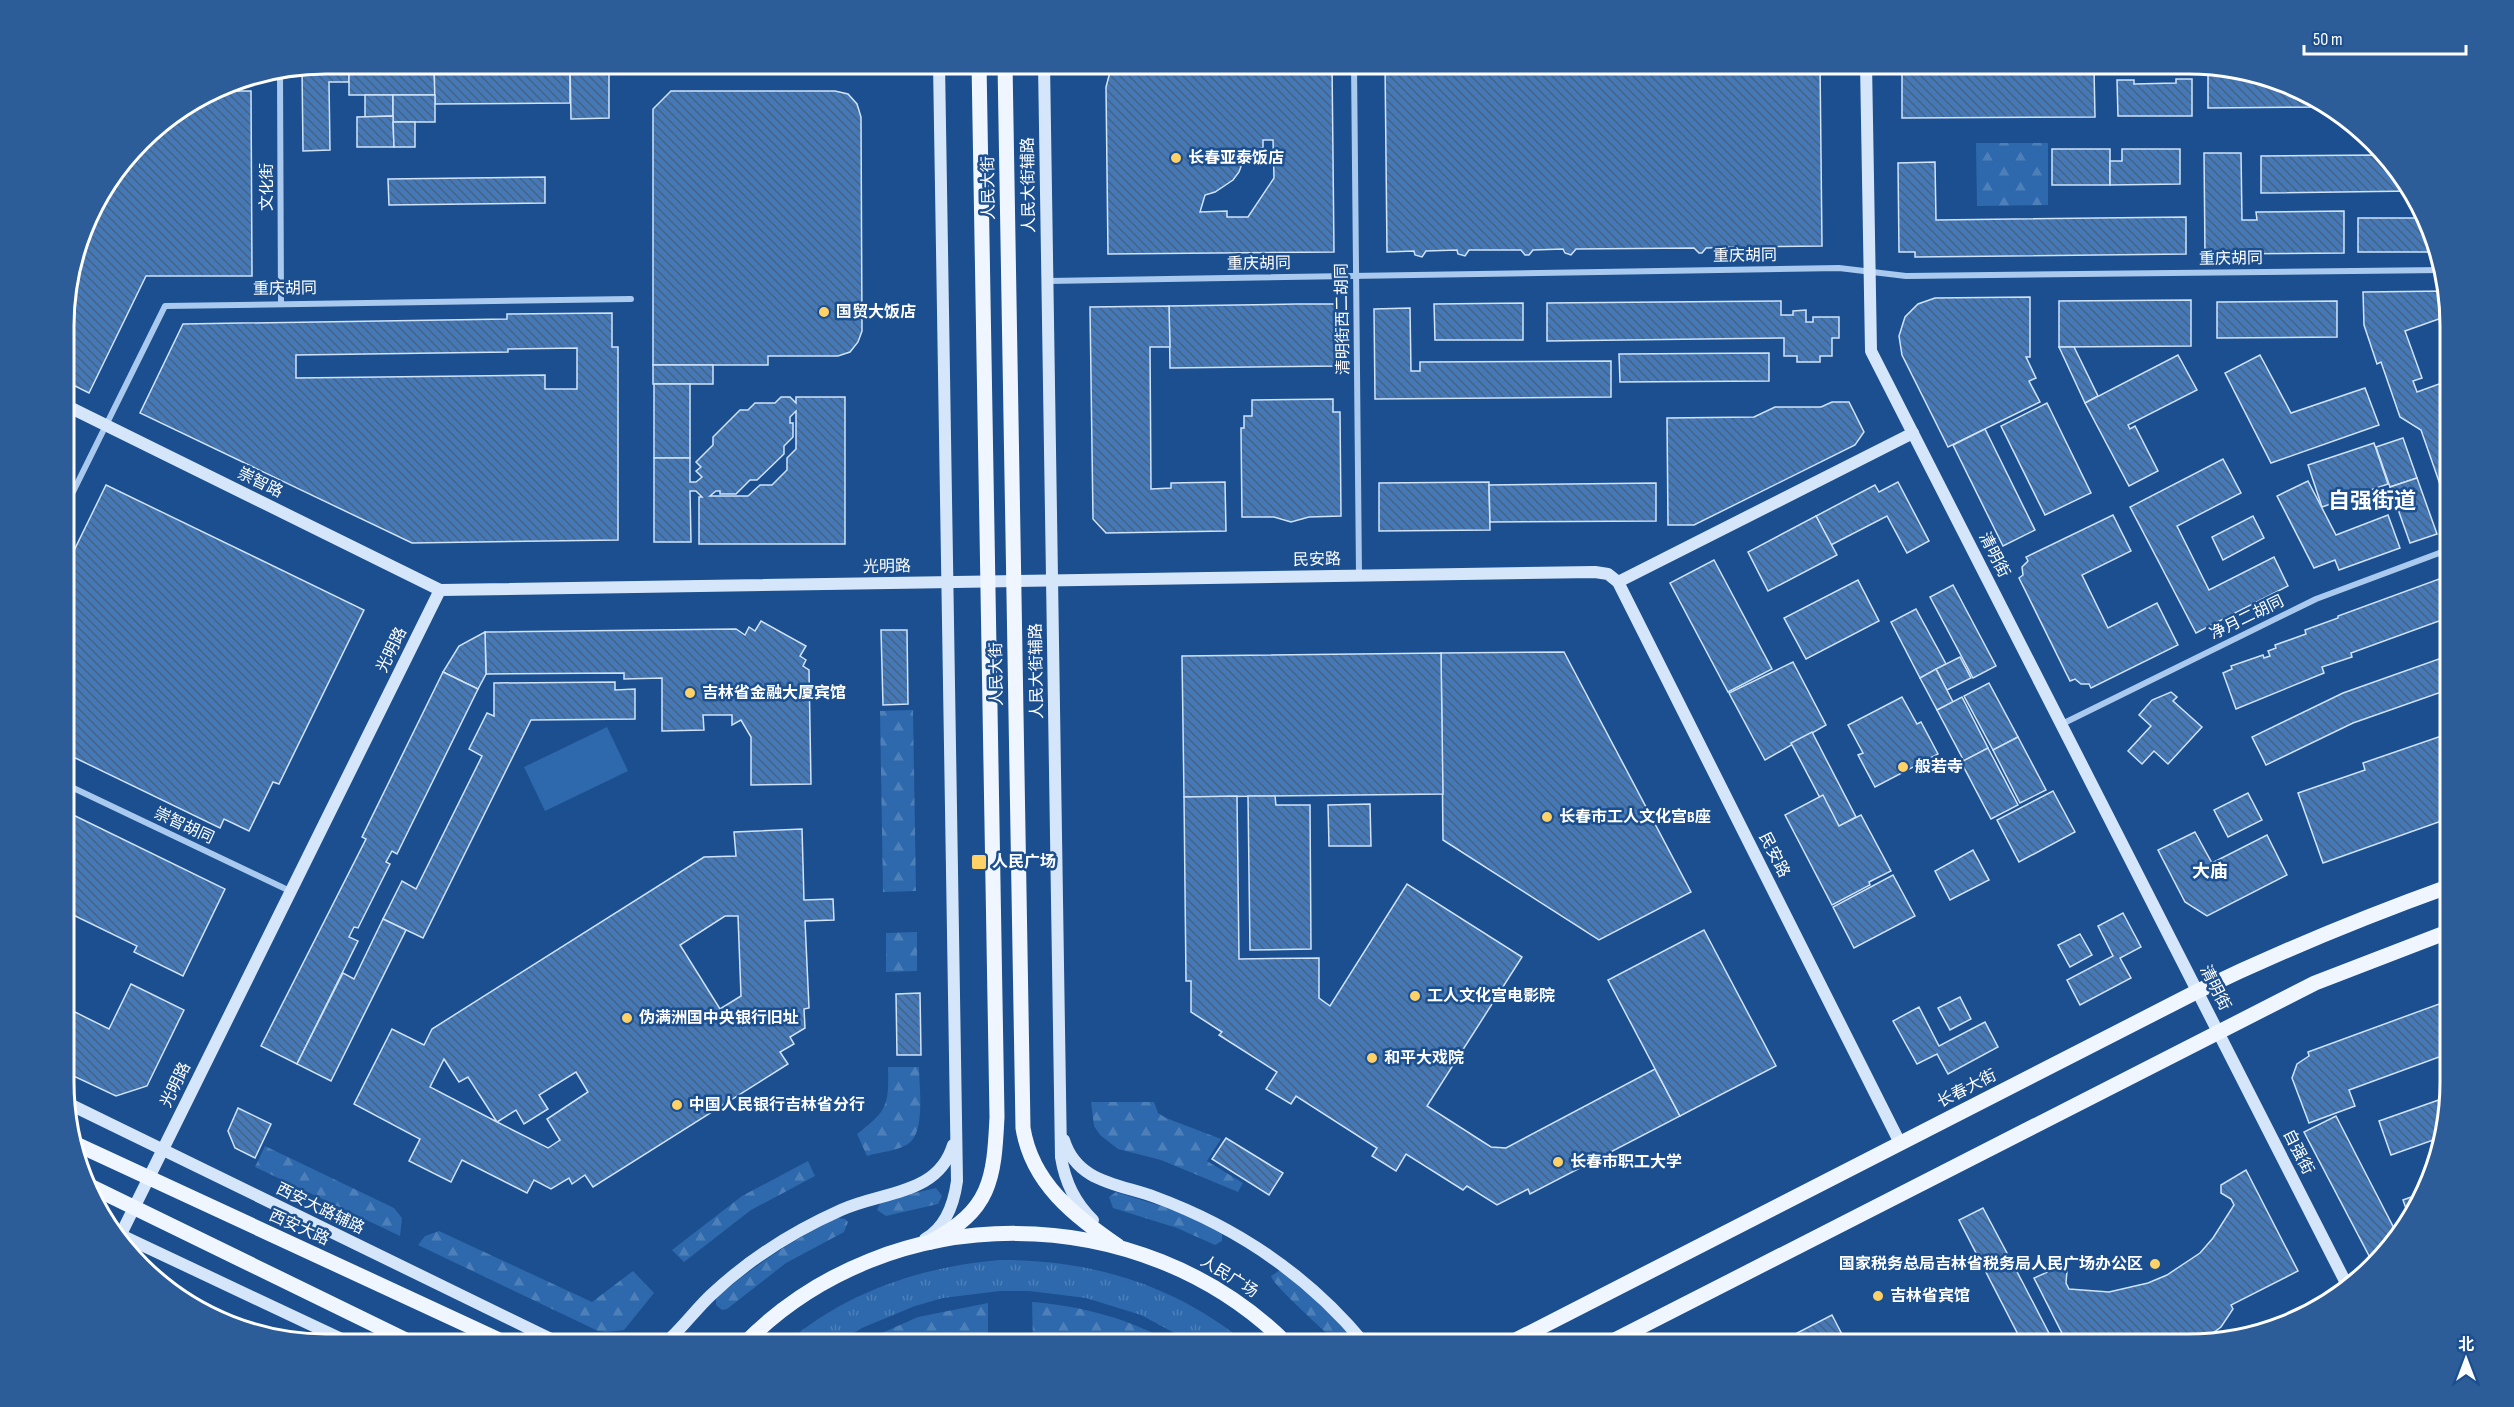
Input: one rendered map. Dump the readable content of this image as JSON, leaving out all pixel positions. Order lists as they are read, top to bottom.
{
  "streets": {
    "main road": [
      "人民大街",
      "长春大街",
      "西安大路",
      "人民广场"
    ],
    "street": [
      "人民大街辅路",
      "文化街",
      "重庆胡同",
      "清明街西二胡同",
      "崇智路",
      "清明街",
      "民安路",
      "光明路",
      "净月二胡同",
      "崇智胡同",
      "自强街",
      "西安大路辅路"
    ]
  },
  "crossings": [
    ["人民大街辅路", "人民大街"],
    ["人民大街辅路", "重庆胡同"],
    ["人民大街辅路", "民安路"],
    ["人民大街辅路", "人民广场"],
    ["文化街", "重庆胡同"],
    ["人民大街", "民安路"],
    ["人民大街", "光明路"],
    ["人民大街", "人民广场"],
    ["重庆胡同", "清明街西二胡同"],
    ["重庆胡同", "崇智路"],
    ["重庆胡同", "清明街"],
    ["清明街西二胡同", "民安路"],
    ["崇智路", "光明路"],
    ["清明街", "净月二胡同"],
    ["清明街", "长春大街"],
    ["清明街", "自强街"],
    ["民安路", "光明路"],
    ["民安路", "长春大街"],
    ["光明路", "崇智胡同"],
    ["光明路", "西安大路辅路"],
    ["光明路", "西安大路"]
  ],
  "districts": ["自强街道", "大庙"],
  "places": {
    "other": [
      "长春亚泰饭店",
      "国贸大饭店",
      "吉林省金融大厦宾馆",
      "般若寺",
      "长春市工人文化宫B座",
      "工人文化宫电影院",
      "伪满洲国中央银行旧址",
      "和平大戏院",
      "中国人民银行吉林省分行",
      "长春市职工大学",
      "国家税务总局吉林省税务局人民广场办公区",
      "吉林省宾馆"
    ],
    "transit": ["人民广场"]
  },
  "scale_bar": "50 m",
  "north": "top"
}
